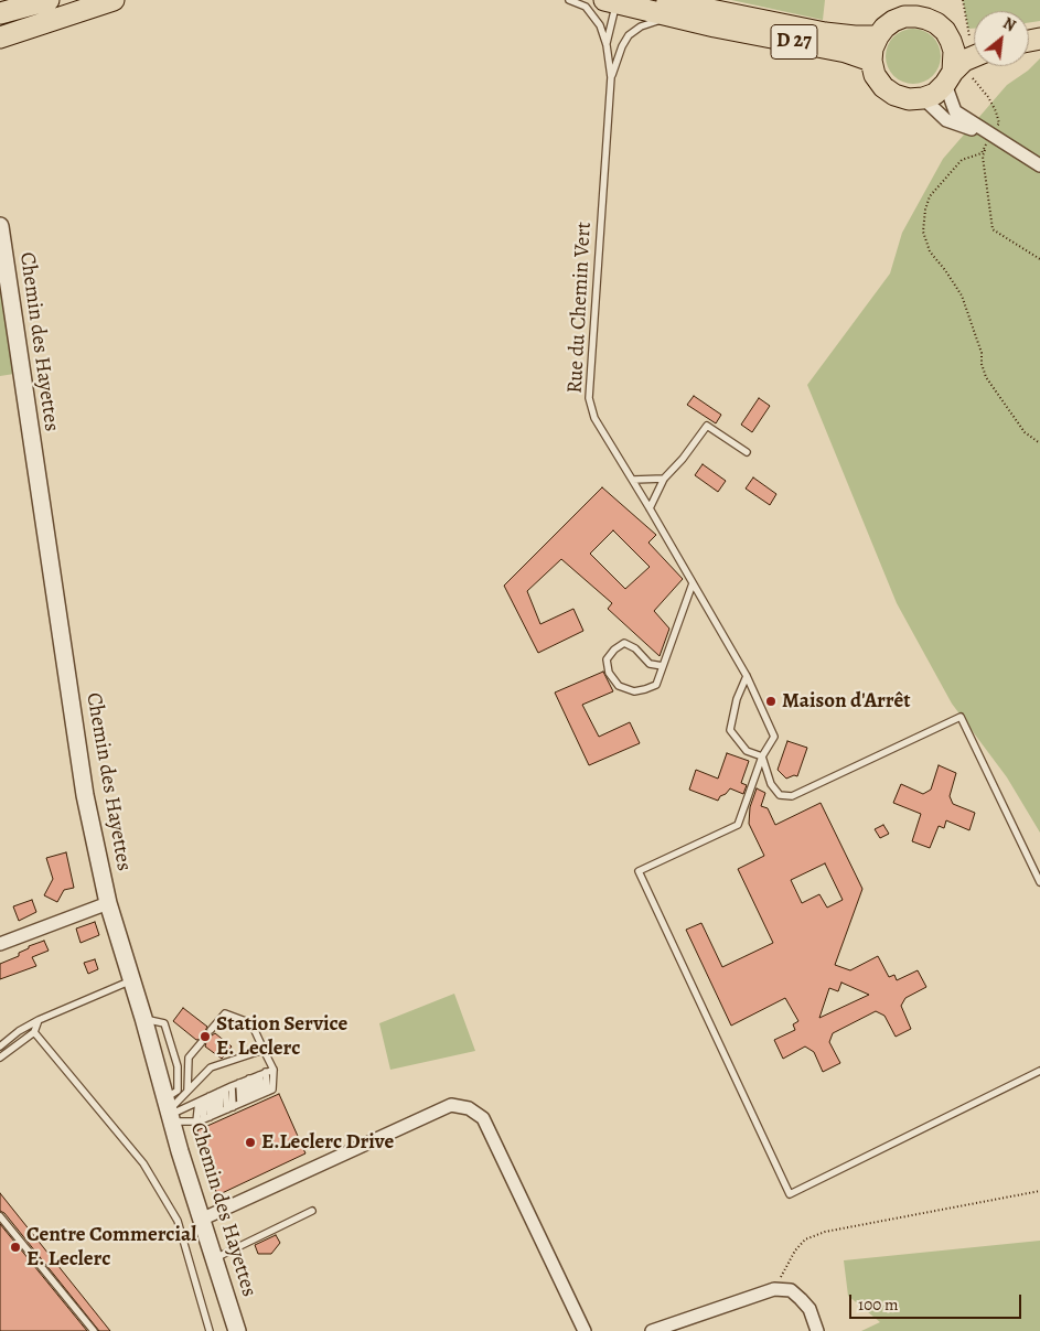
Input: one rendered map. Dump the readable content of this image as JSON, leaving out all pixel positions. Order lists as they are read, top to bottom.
{
  "streets": {
    "main road": ["D 27"],
    "street": ["Chemin des Hayettes"],
    "lane": ["Rue du Chemin Vert"]
  },
  "places": [
    "Maison d'Arrêt",
    "Station Service E. Leclerc",
    "E.Leclerc Drive",
    "Centre Commercial E. Leclerc"
  ],
  "scale_bar": "100 m",
  "north": "top right"
}
